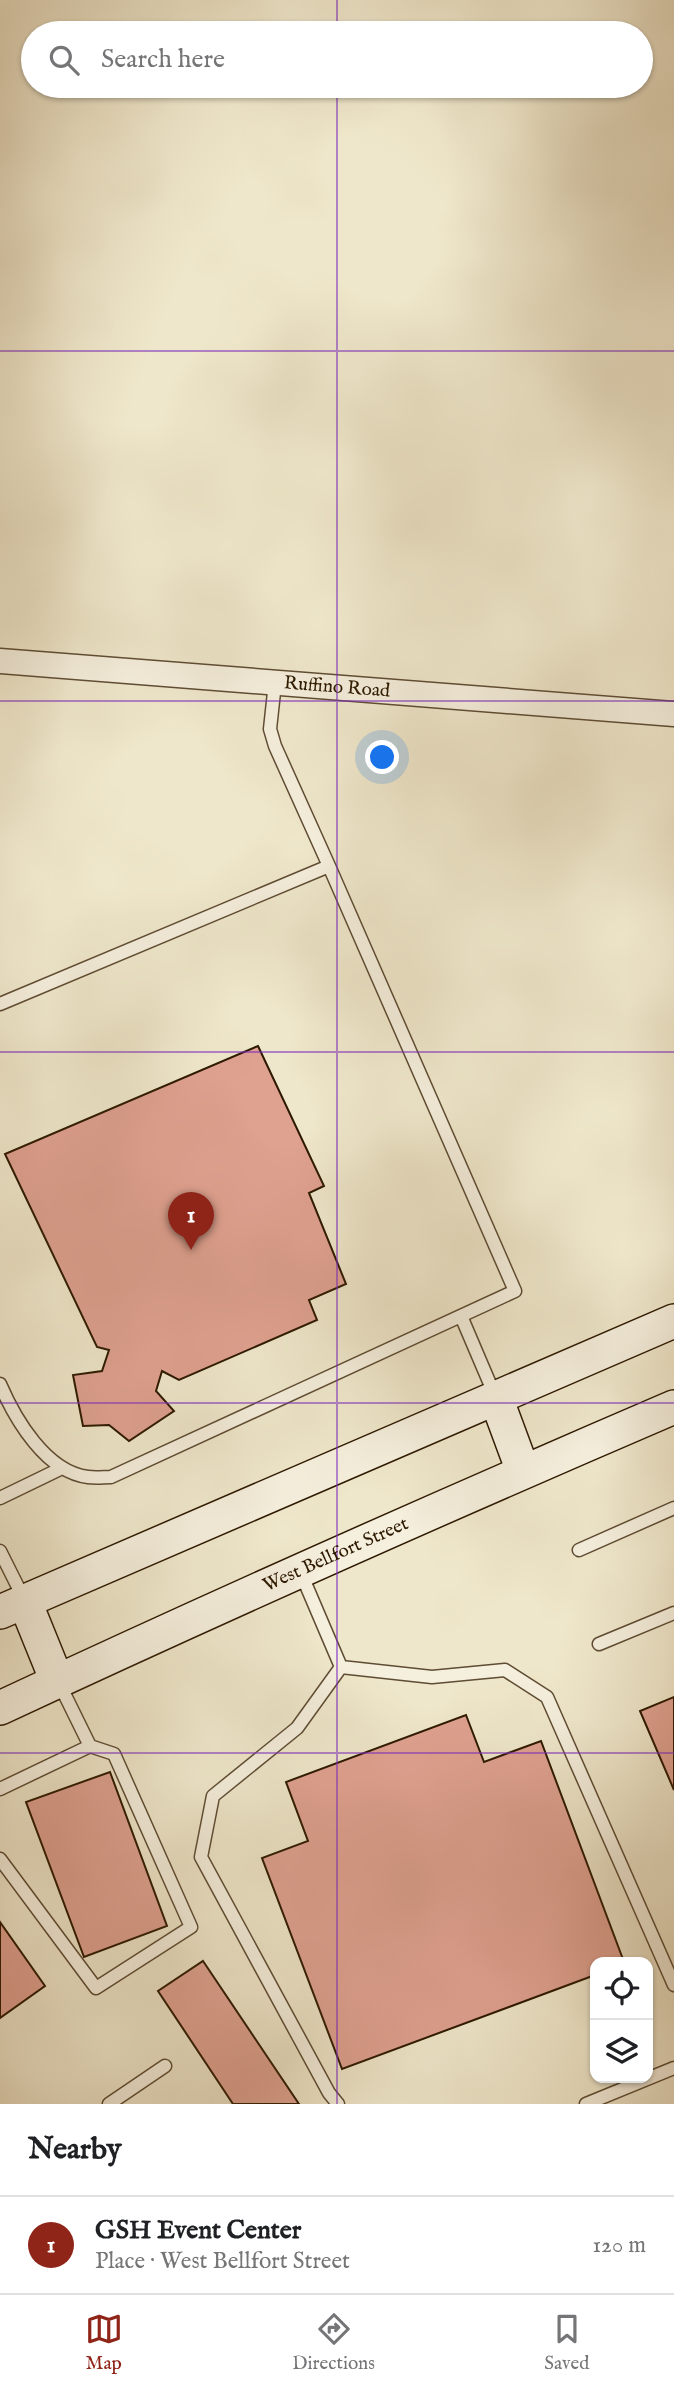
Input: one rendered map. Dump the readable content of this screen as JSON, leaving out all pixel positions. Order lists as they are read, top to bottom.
{
  "streets": {
    "main road": ["West Bellfort Street"],
    "street": ["Ruffino Road"]
  },
  "page": {
    "search": "Search here",
    "pins": "1",
    "heading": "Nearby",
    "list": [
      {
        "mark": "1",
        "name": "GSH Event Center",
        "note": "Place · West Bellfort Street",
        "value": "120 m"
      }
    ],
    "nav": ["Map", "Directions", "Saved"]
  }
}
